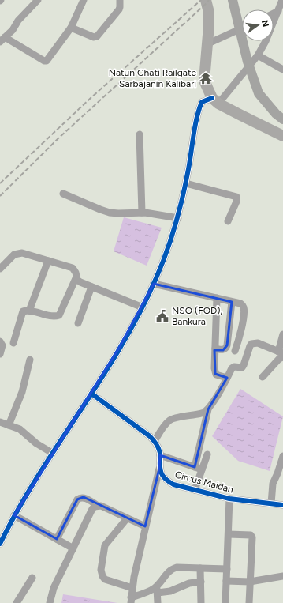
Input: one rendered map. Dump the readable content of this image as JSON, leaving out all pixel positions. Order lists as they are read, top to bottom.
{
  "streets": {
    "street": ["Circus Maidan"]
  },
  "places": {
    "temple": ["Natun Chati Railgate Sarbajanin Kalibari"],
    "public building": ["NSO (FOD), Bankura"]
  },
  "north": "right"
}
